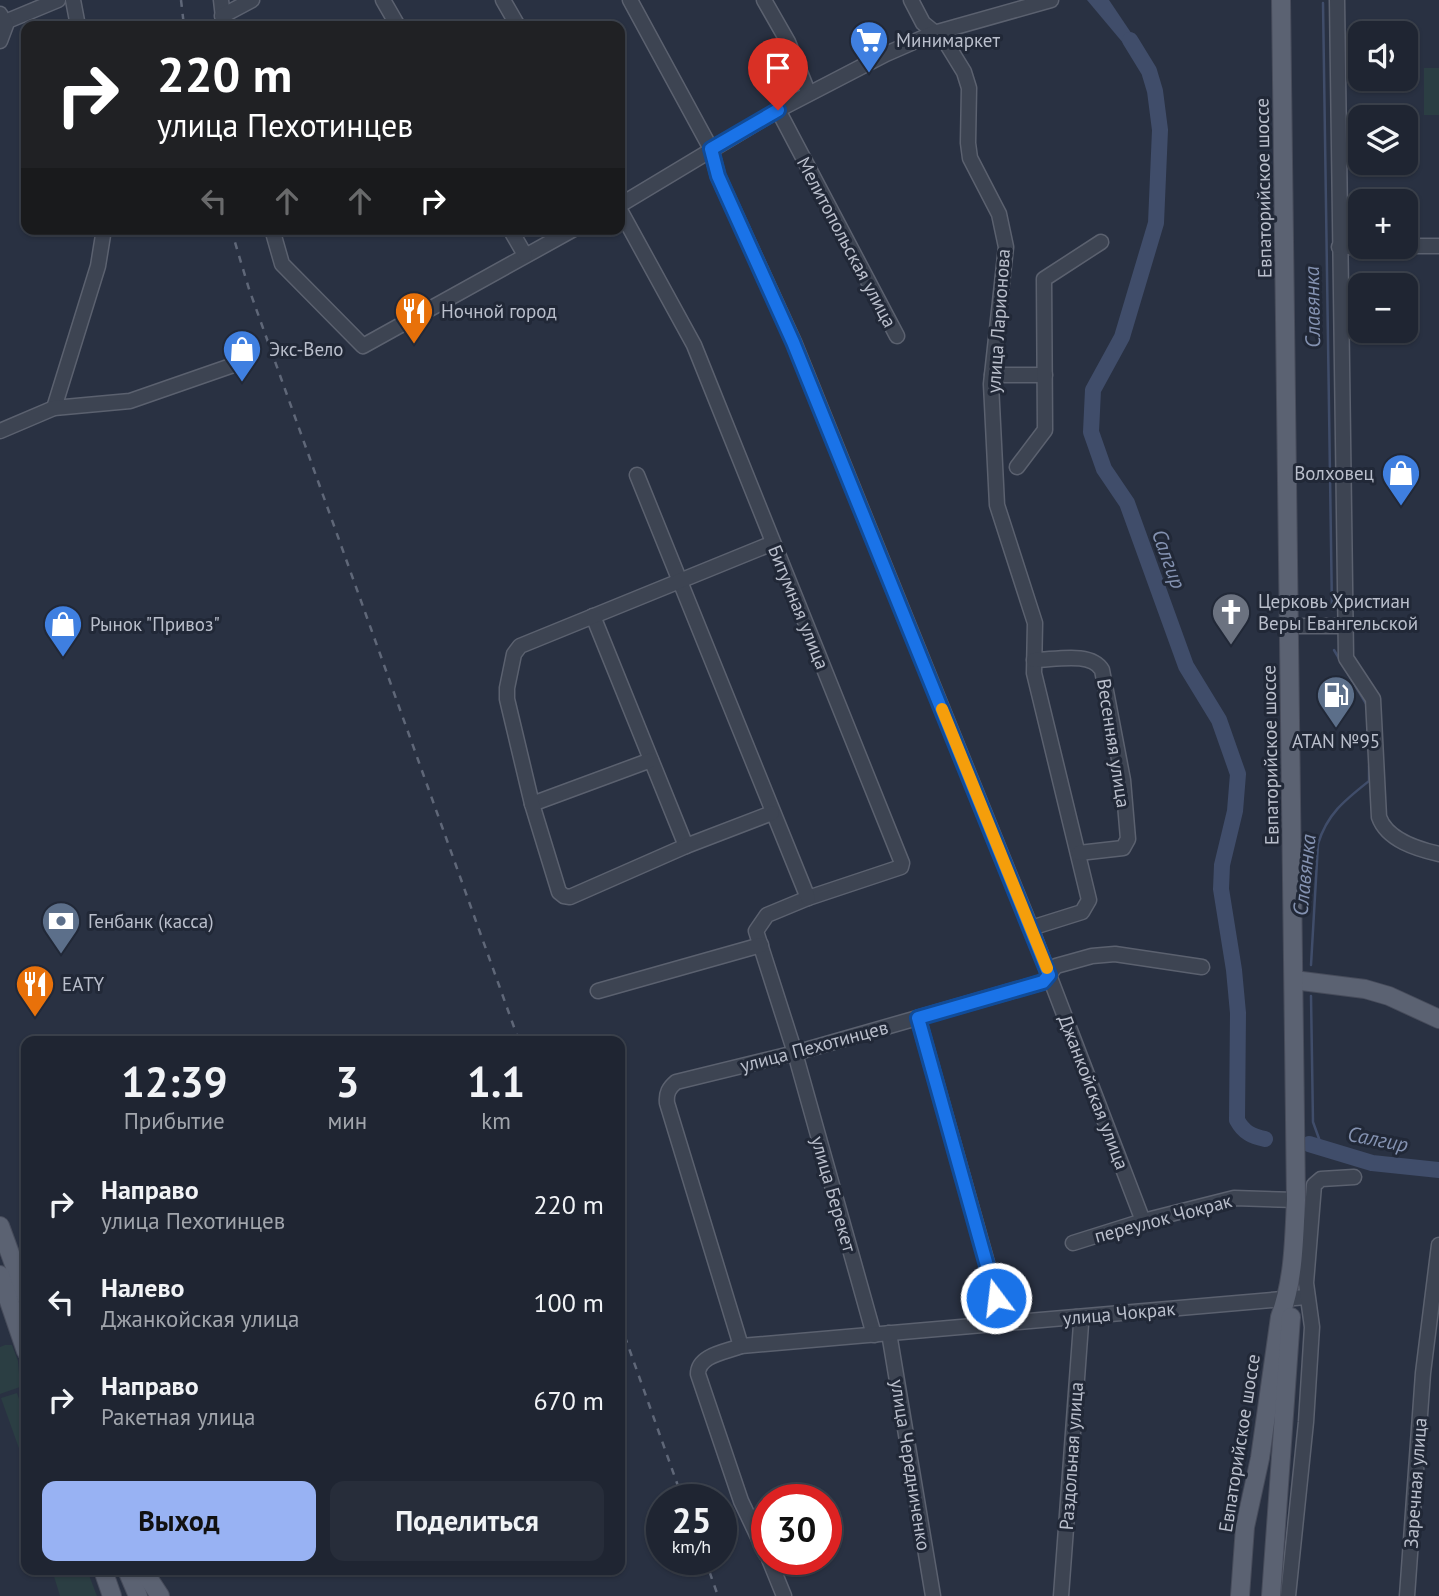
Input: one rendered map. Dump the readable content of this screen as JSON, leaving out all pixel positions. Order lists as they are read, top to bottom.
{
  "streets": {
    "main road": ["Евпаторийское шоссе"],
    "street": [
      "Мелитопольская улица",
      "улица Ларионова",
      "Битумная улица",
      "Весенняя улица",
      "улица Пехотинцев",
      "Джанкойская улица",
      "улица Берекет",
      "переулок Чокрак",
      "улица Чокрак",
      "Раздольная улица",
      "улица Чередниченко",
      "Заречная улица"
    ]
  },
  "crossings": [
    ["Евпаторийское шоссе", "переулок Чокрак"],
    ["Евпаторийское шоссе", "улица Чокрак"],
    ["улица Ларионова", "Весенняя улица"],
    ["улица Ларионова", "Джанкойская улица"],
    ["Битумная улица", "улица Берекет"],
    ["улица Пехотинцев", "Джанкойская улица"],
    ["улица Пехотинцев", "улица Берекет"],
    ["улица Пехотинцев", "улица Чокрак"],
    ["Джанкойская улица", "переулок Чокрак"],
    ["улица Берекет", "улица Чокрак"],
    ["улица Чокрак", "Раздольная улица"],
    ["улица Чокрак", "улица Чередниченко"]
  ],
  "water": ["Славянка", "Салгир"],
  "places": {
    "supermarket": ["Минимаркет"],
    "restaurant": ["Ночной город", "EАTY"],
    "shop": ["Экс-Вело", "Волховец", "Рынок \"Привоз\""],
    "church": ["Церковь Христиан Веры Евангельской"],
    "fuel station": ["ATAN №95"],
    "bank": ["Генбанк (касса)"]
  },
  "page": {
    "map_buttons": ["+", "−"],
    "turn": ["220 m", "улица Пехотинцев"],
    "eta": [
      "12:39",
      "Прибытие",
      "3",
      "мин",
      "1.1",
      "km"
    ],
    "list": [
      {
        "name": "Направо",
        "note": "улица Пехотинцев",
        "value": "220 m"
      },
      {
        "name": "Налево",
        "note": "Джанкойская улица",
        "value": "100 m"
      },
      {
        "name": "Направо",
        "note": "Ракетная улица",
        "value": "670 m"
      }
    ],
    "buttons": ["Выход", "Поделиться"],
    "speed": "25 km/h",
    "limit": "30"
  }
}
